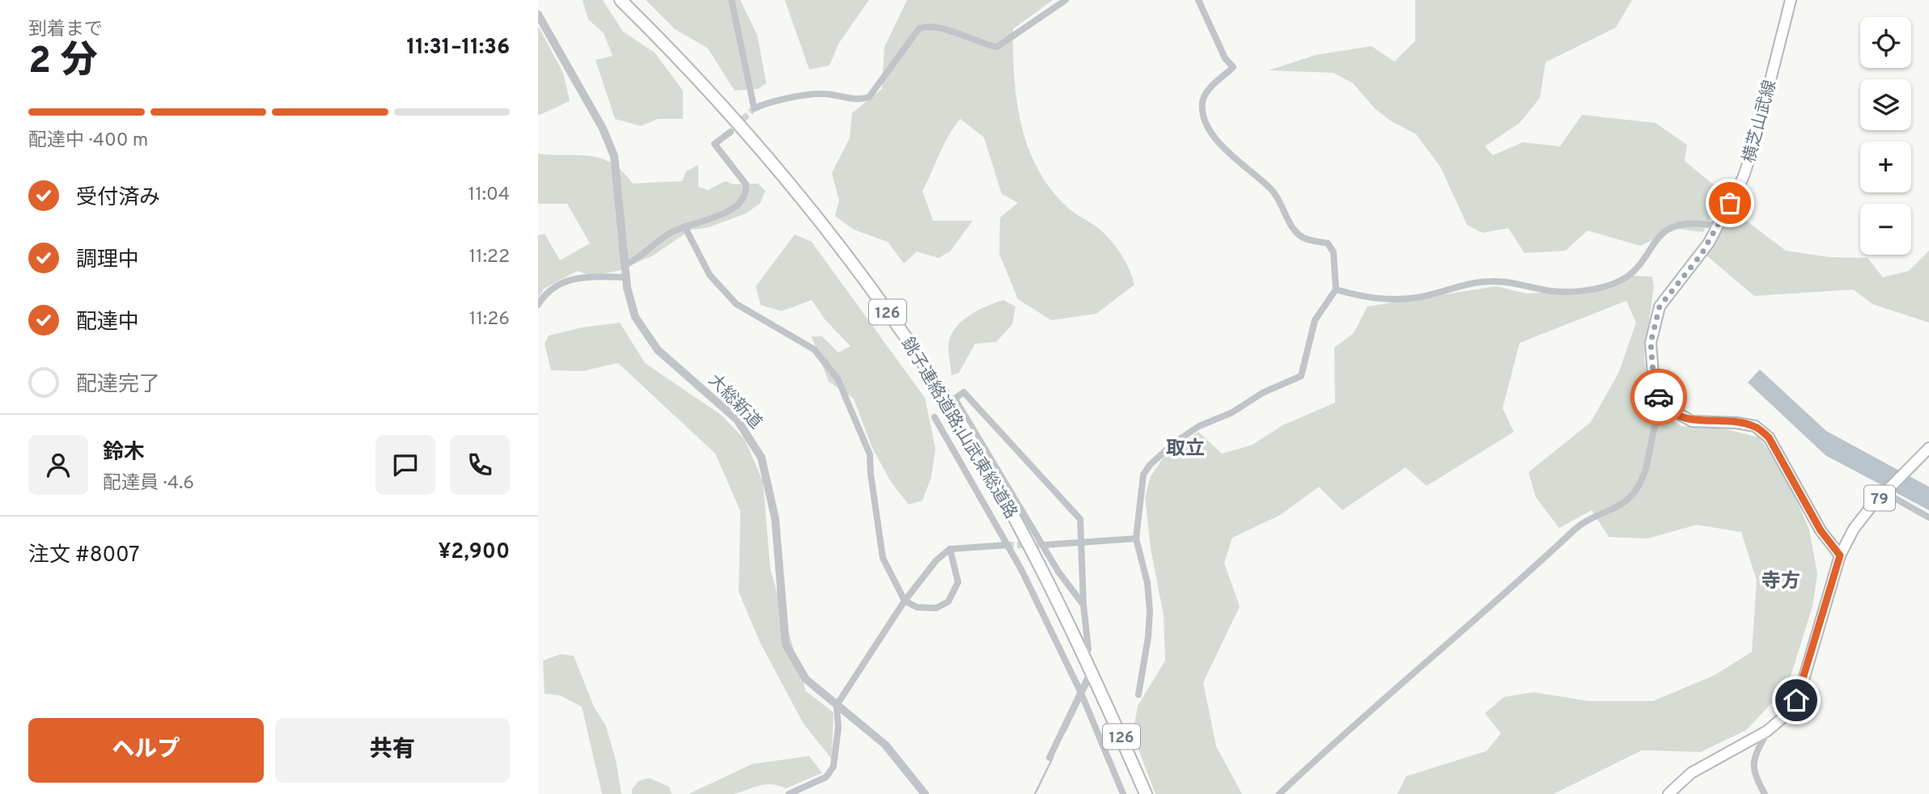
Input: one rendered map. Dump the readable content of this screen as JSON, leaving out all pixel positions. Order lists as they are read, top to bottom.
{
  "streets": {
    "highway": ["126", "銚子連絡道路;山武東総道路"],
    "main road": ["横芝山武線", "79"],
    "street": ["大総新道"]
  },
  "districts": ["取立", "寺方"],
  "page": {
    "heading": ["2 分", "到着まで", "11:31–11:36"],
    "panel": [
      "鈴木",
      "配達員 · 4.6",
      "注文 #8007",
      "¥2,900"
    ],
    "map_buttons": ["+", "−"],
    "bar": "配達中 · 400 m",
    "list": [
      ["受付済み", "11:04"],
      ["調理中", "11:22"],
      ["配達中", "11:26"],
      "配達完了"
    ],
    "buttons": ["ヘルプ", "共有"]
  }
}
